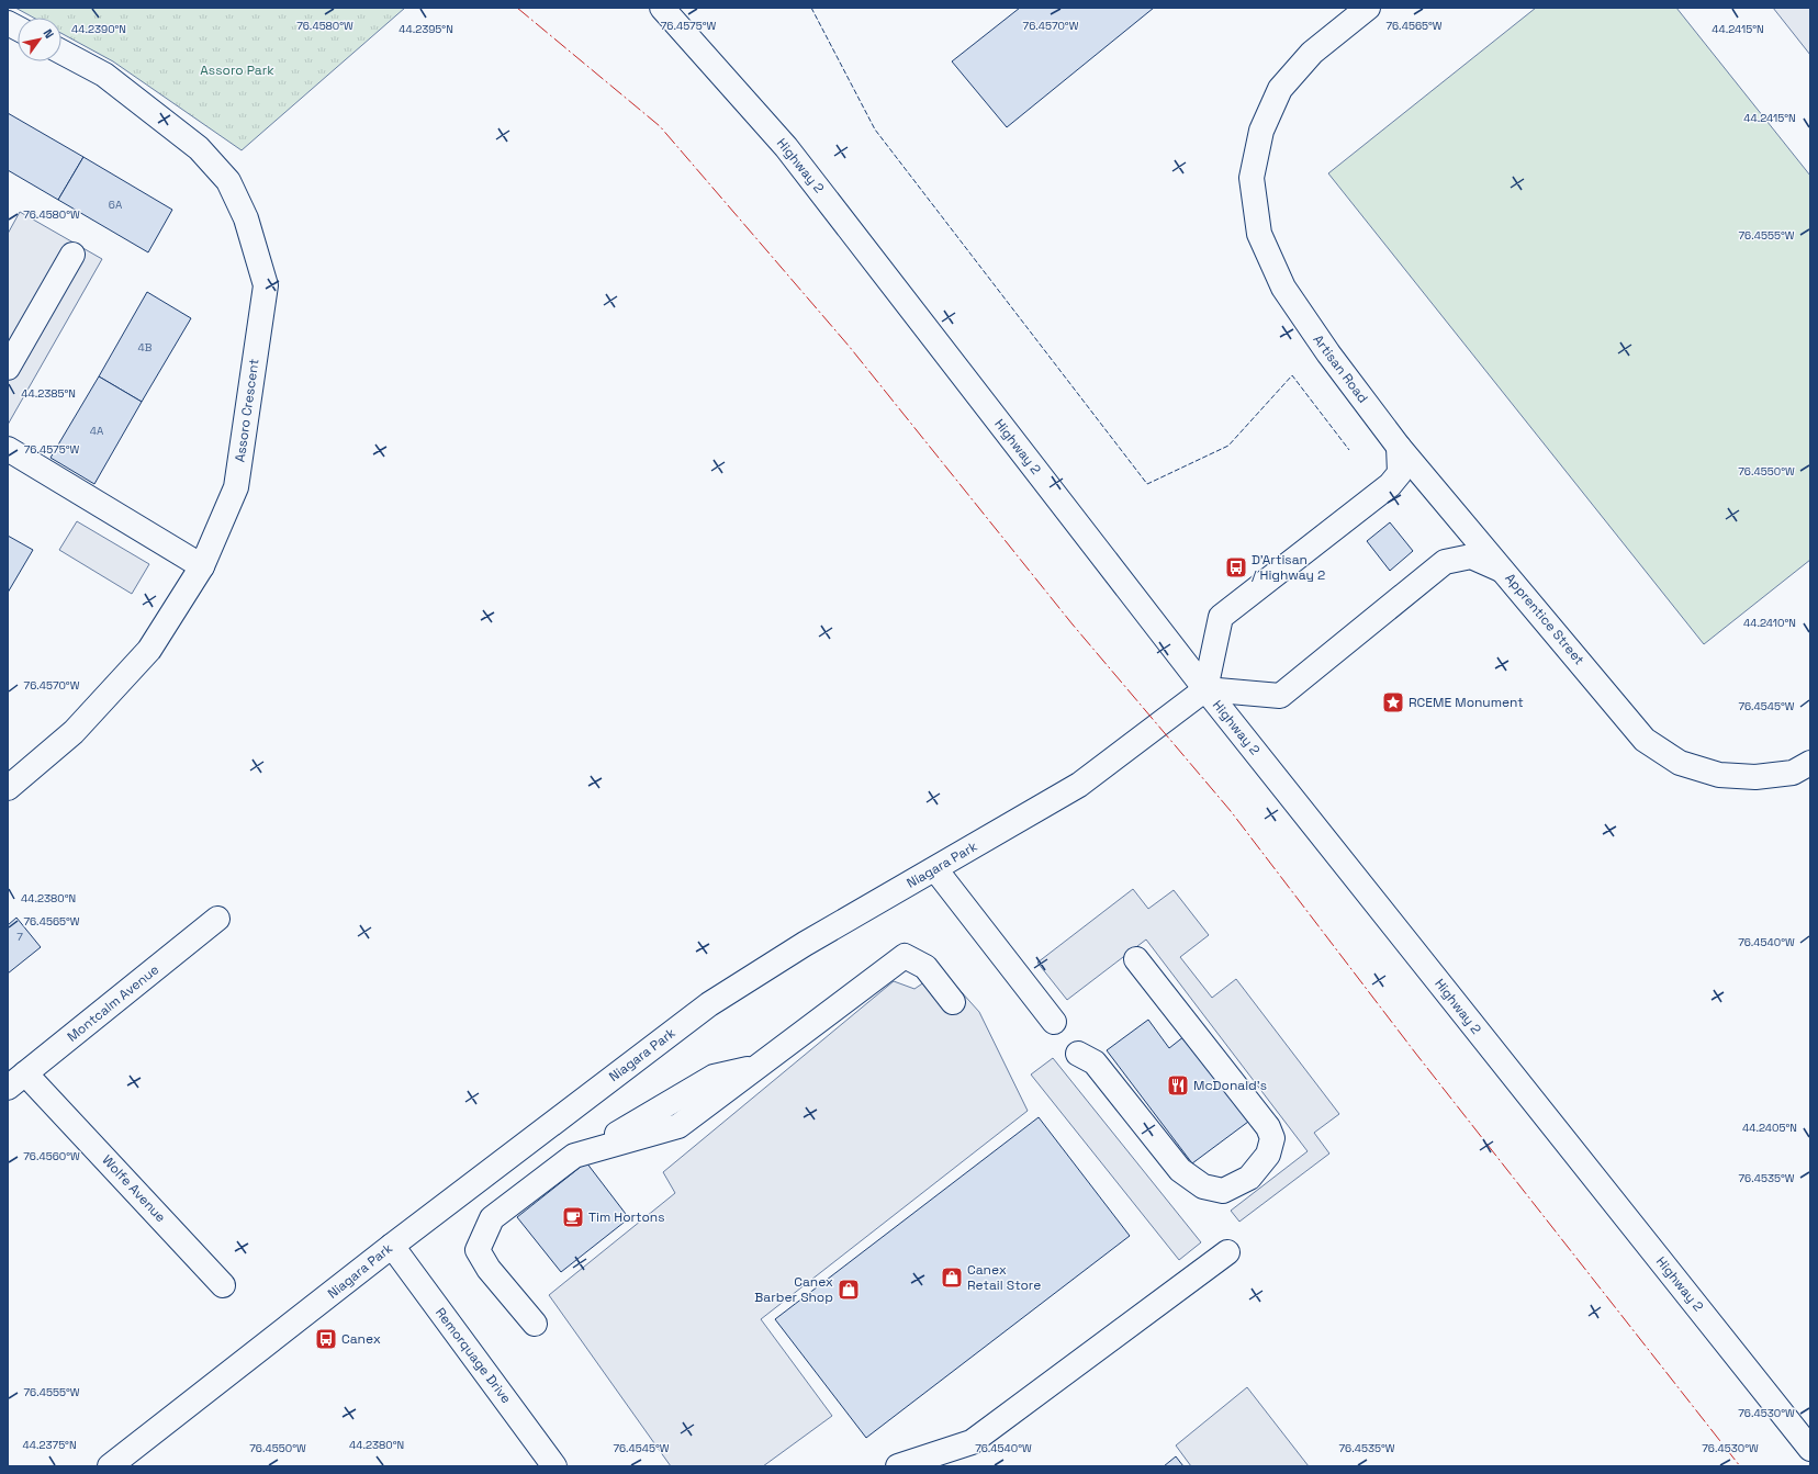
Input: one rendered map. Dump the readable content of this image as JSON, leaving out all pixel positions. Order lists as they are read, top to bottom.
{
  "streets": {
    "street": [
      "Highway 2",
      "Artisan Road",
      "Assoro Crescent",
      "Apprentice Street",
      "Niagara Park",
      "Montcalm Avenue",
      "Wolfe Avenue",
      "Remorquage Drive"
    ]
  },
  "crossings": [
    ["Highway 2", "Apprentice Street"],
    ["Highway 2", "Niagara Park"],
    ["Artisan Road", "Apprentice Street"],
    ["Apprentice Street", "Niagara Park"],
    ["Niagara Park", "Remorquage Drive"],
    ["Montcalm Avenue", "Wolfe Avenue"]
  ],
  "parks": ["Assoro Park"],
  "places": {
    "bus stop": ["D'Artisan / Highway 2", "Canex"],
    "place": ["RCEME Monument"],
    "restaurant": ["McDonald's"],
    "cafe": ["Tim Hortons"],
    "shop": ["Canex Retail Store", "Canex Barber Shop"]
  },
  "house_numbers": [
    "6A",
    "4B",
    "4A",
    "7"
  ],
  "north": "top right",
  "coordinates": [
    "76.4580°W",
    "76.4575°W",
    "76.4570°W",
    "76.4565°W",
    "44.2390°N",
    "44.2415°N",
    "44.2395°N",
    "76.4555°W",
    "44.2385°N",
    "76.4550°W",
    "44.2410°N",
    "76.4545°W",
    "44.2380°N",
    "76.4540°W",
    "44.2405°N",
    "76.4560°W",
    "76.4535°W",
    "76.4530°W",
    "44.2375°N"
  ]
}
